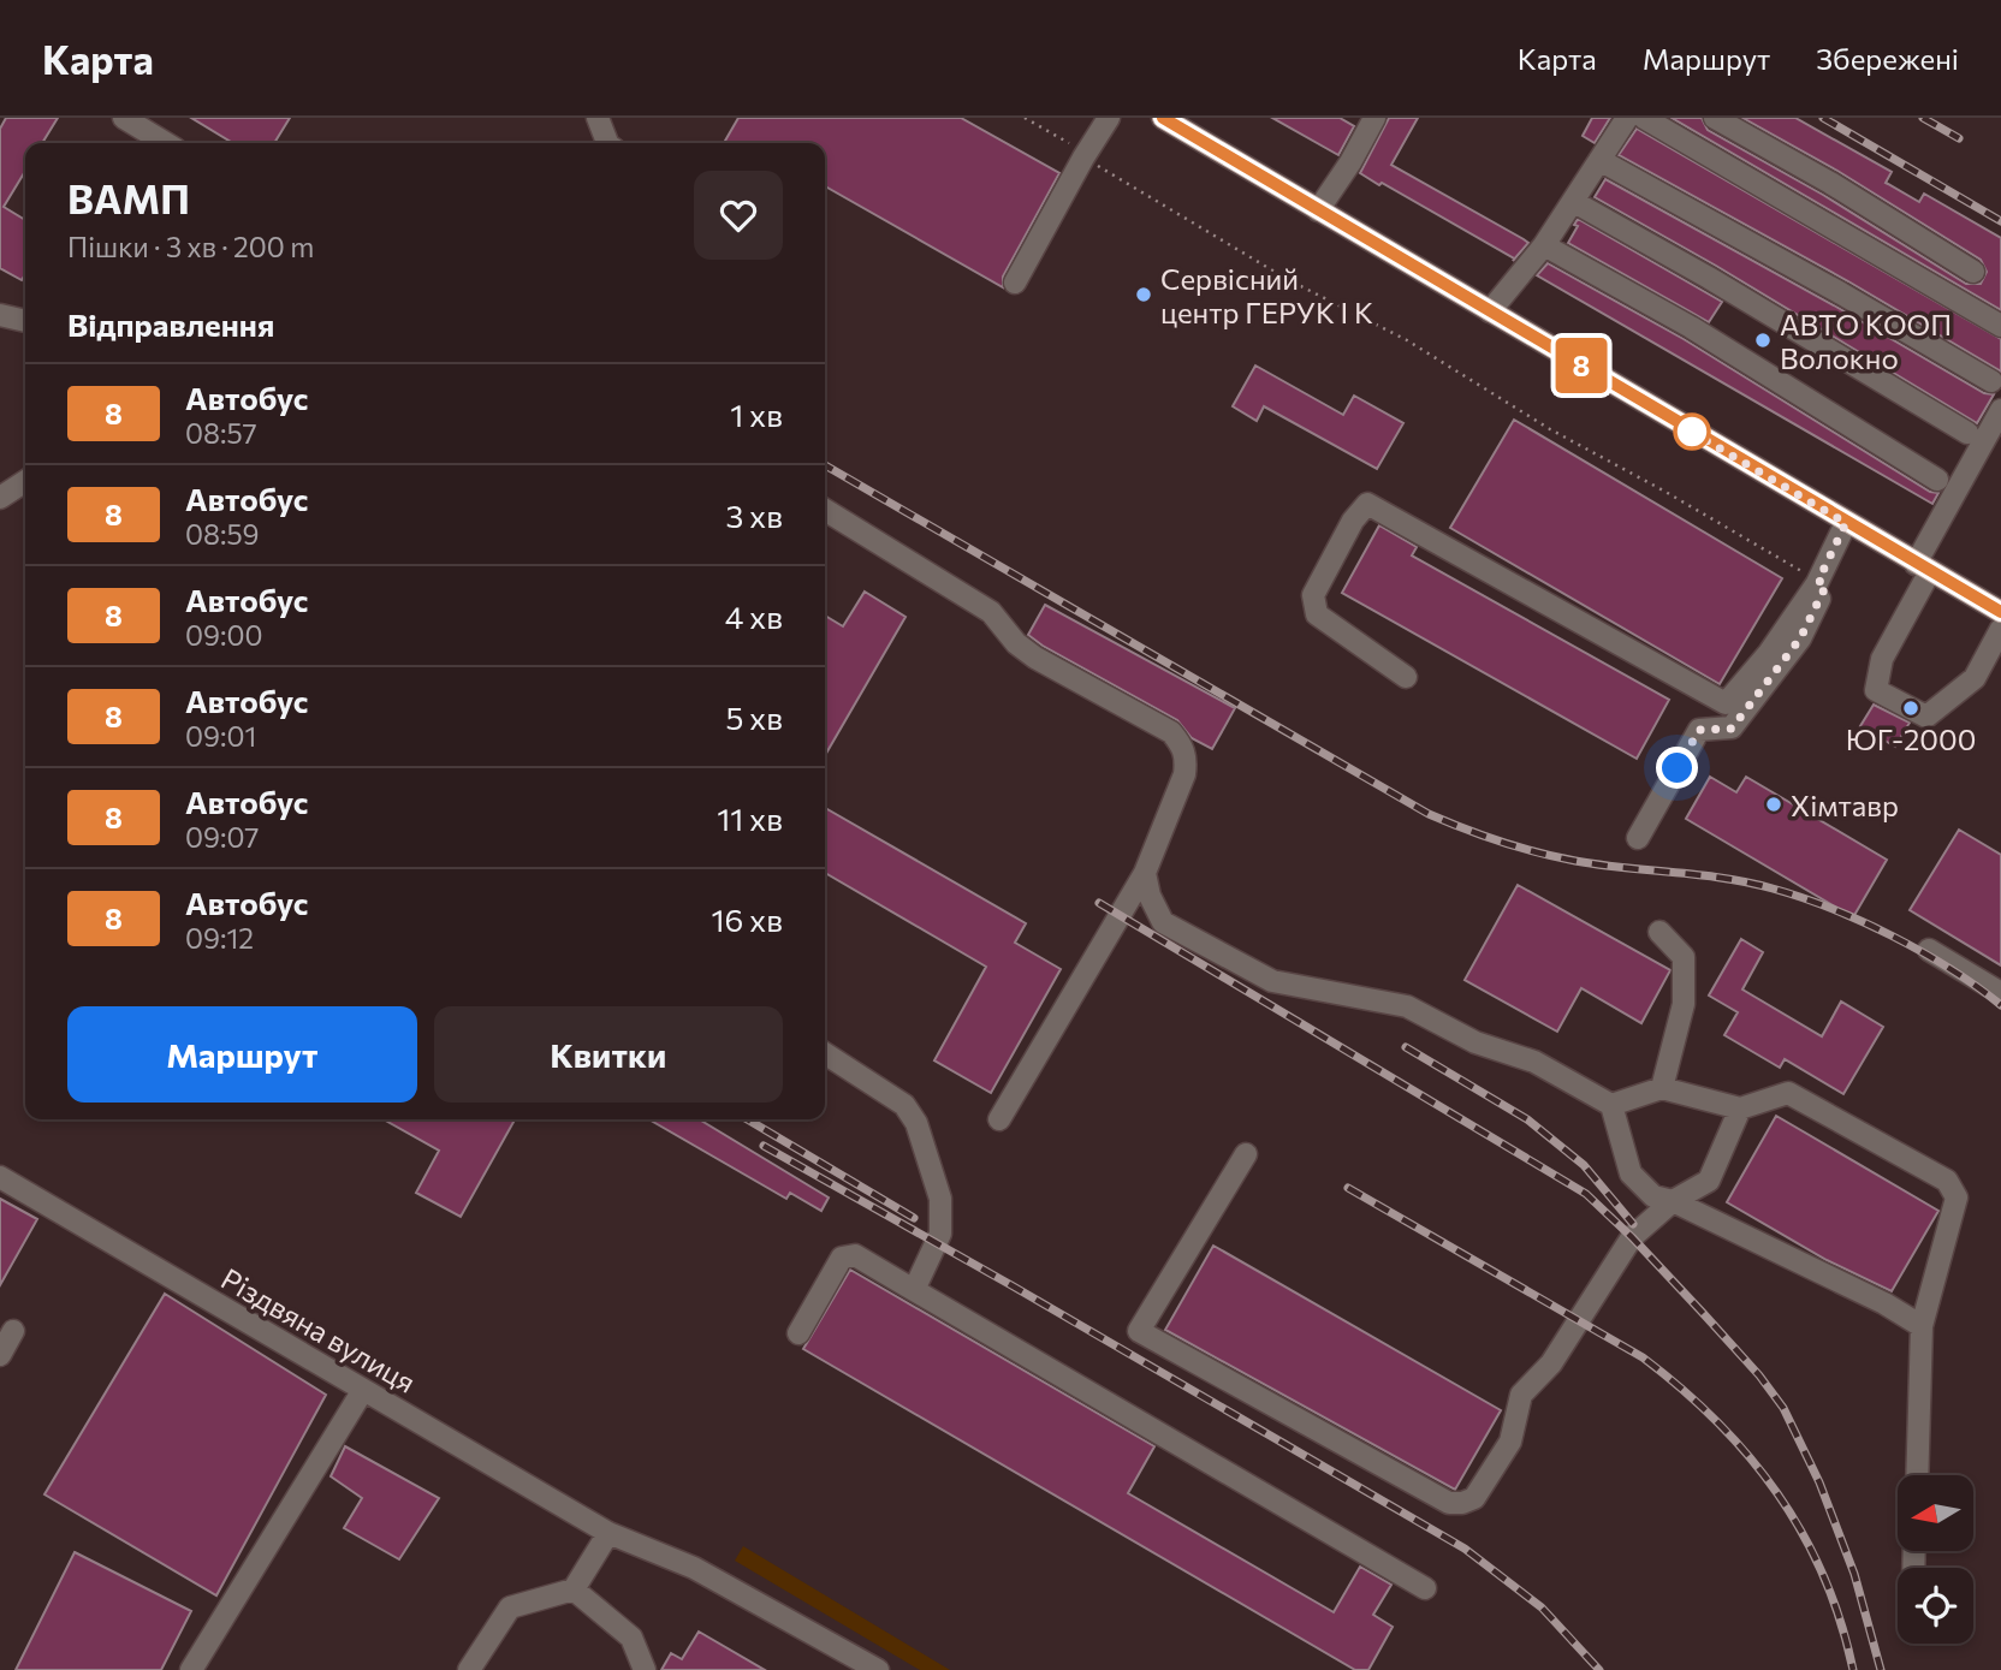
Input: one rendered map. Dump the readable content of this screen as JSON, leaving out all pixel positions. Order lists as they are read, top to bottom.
{
  "streets": {
    "street": ["Різдвяна вулиця"]
  },
  "places": [
    "Сервісний центр ГЕРУК І К",
    "АВТО КООП Волокно",
    "ЮГ-2000",
    "Хімтавр"
  ],
  "lines": ["bus line 8"],
  "north": "left",
  "page": {
    "header": "Карта",
    "nav": ["Карта", "Маршрут", "Збережені"],
    "on_map": "8",
    "heading": [
      ["ВАМП", "Пішки · 3 хв · 200 m"],
      "Відправлення"
    ],
    "list": [
      {
        "mark": "8",
        "name": "Автобус",
        "note": "08:57",
        "value": "1 хв"
      },
      {
        "mark": "8",
        "name": "Автобус",
        "note": "08:59",
        "value": "3 хв"
      },
      {
        "mark": "8",
        "name": "Автобус",
        "note": "09:00",
        "value": "4 хв"
      },
      {
        "mark": "8",
        "name": "Автобус",
        "note": "09:01",
        "value": "5 хв"
      },
      {
        "mark": "8",
        "name": "Автобус",
        "note": "09:07",
        "value": "11 хв"
      },
      {
        "mark": "8",
        "name": "Автобус",
        "note": "09:12",
        "value": "16 хв"
      }
    ],
    "buttons": ["Маршрут", "Квитки"]
  }
}
